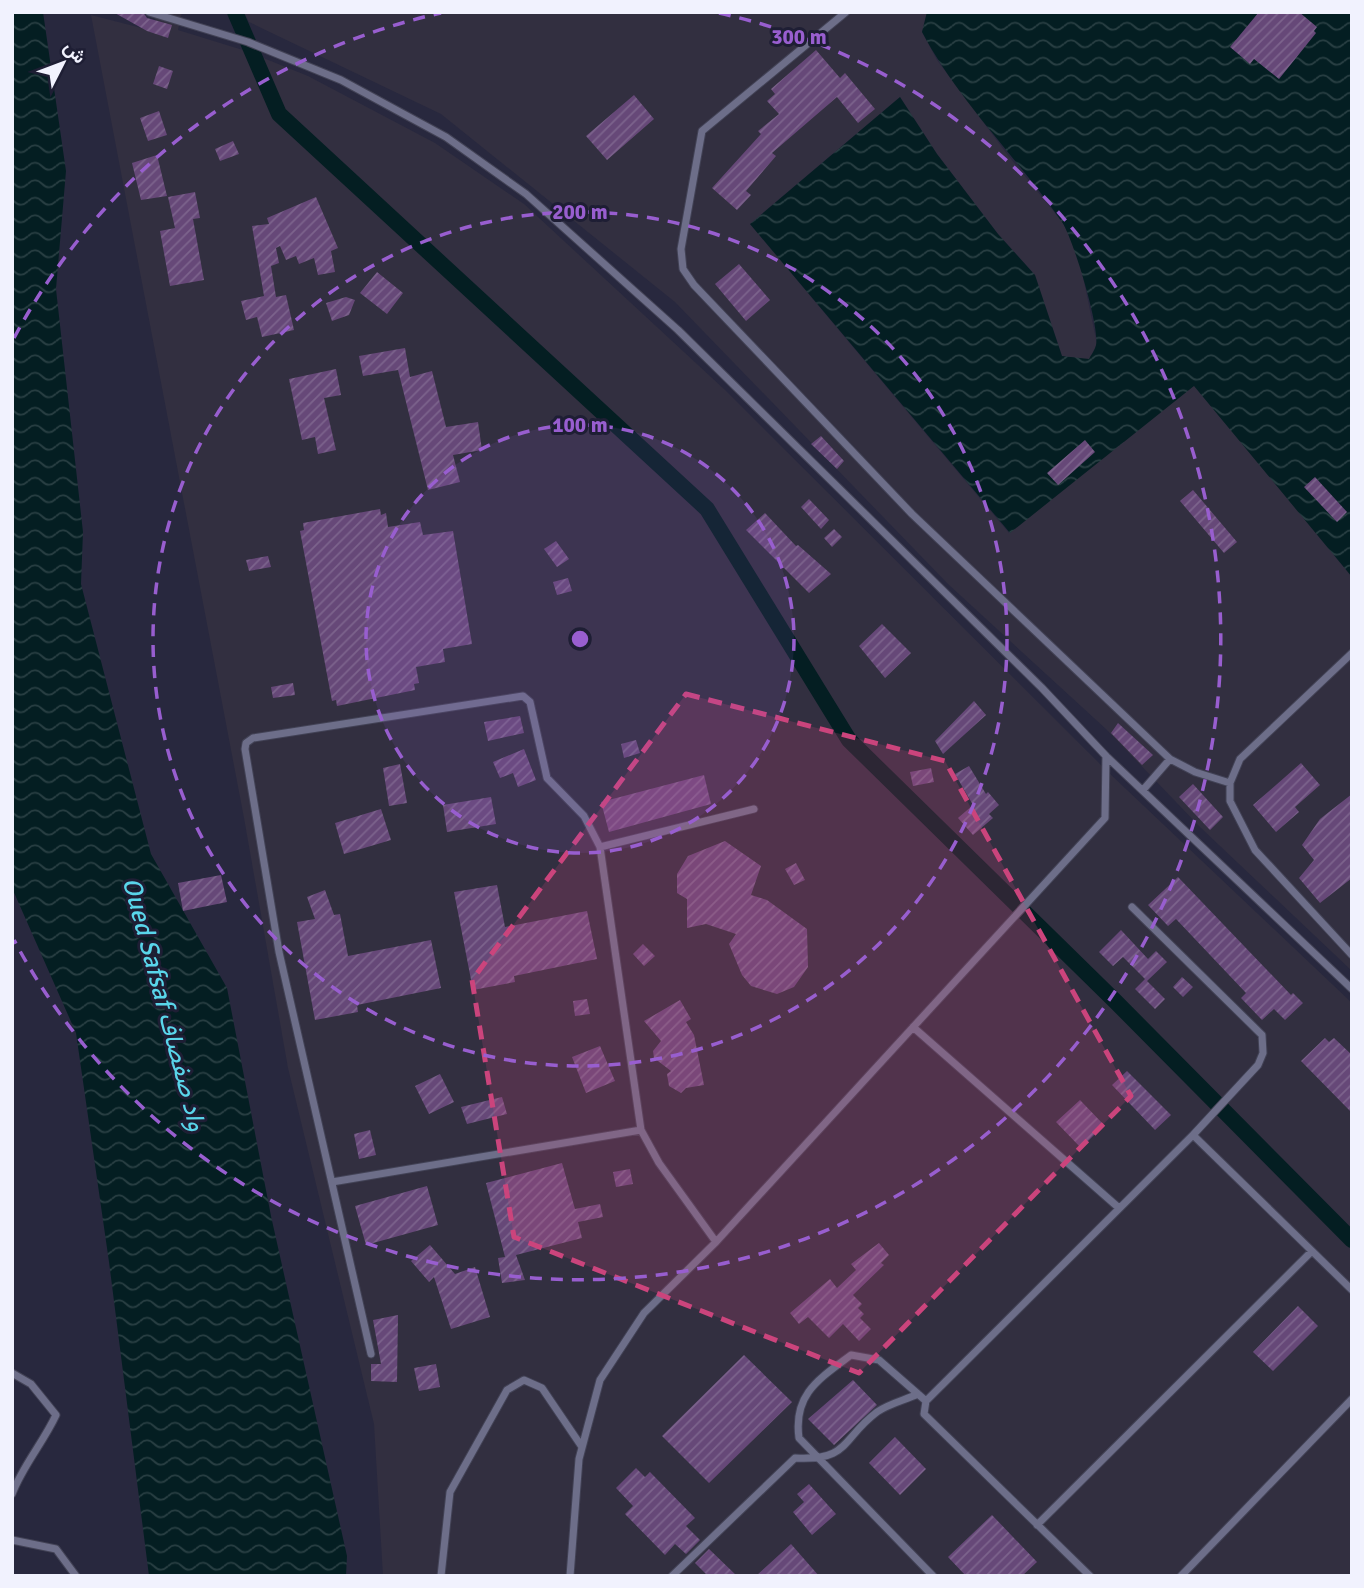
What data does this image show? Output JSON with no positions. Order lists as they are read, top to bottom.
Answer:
{
  "water": ["Oued Safsaf واد صفصاف"],
  "north": "top right",
  "rings": ["300 m", "200 m", "100 m"]
}
